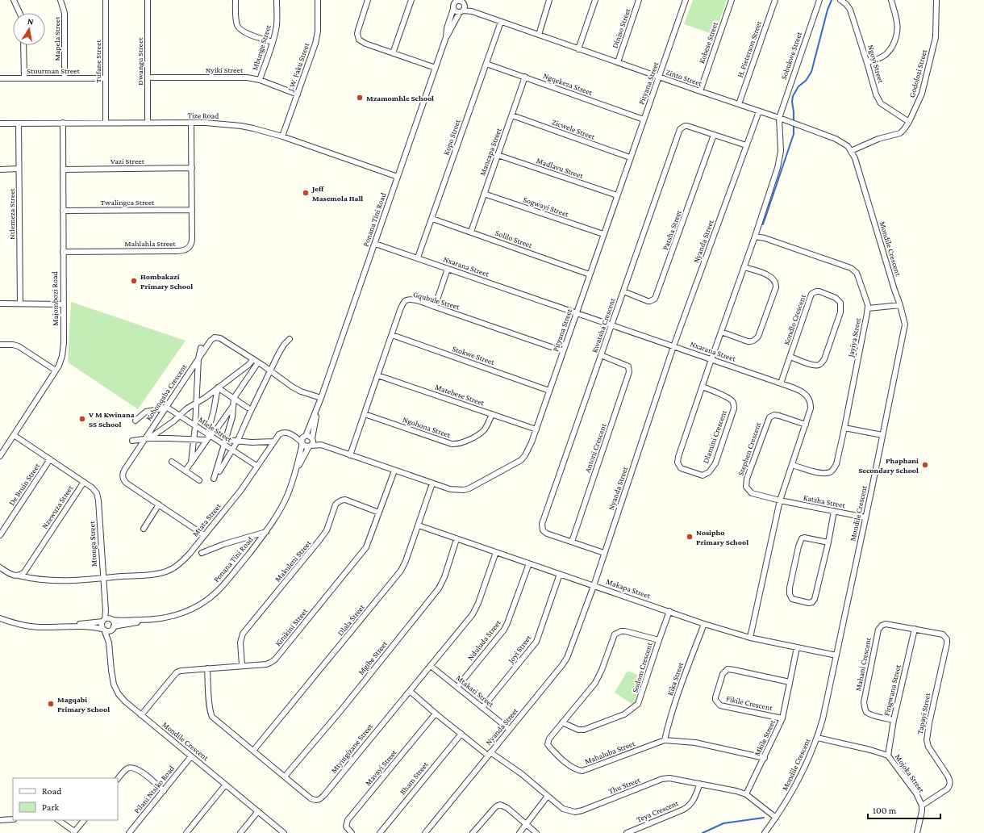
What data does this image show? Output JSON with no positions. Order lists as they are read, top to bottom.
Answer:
{
  "streets": {
    "street": [
      "Diniso Street",
      "Mapela Street",
      "Kobese Street",
      "Mbunge Street",
      "H. Pieterson Street",
      "Sobukwe Street",
      "Tufane Street",
      "Dwangu Street",
      "Ngoyi Street",
      "J.W. Faku Street",
      "Nyiki Street",
      "Stuurman Street",
      "Godolozi Street",
      "Zinto Street",
      "Pityana Street",
      "Ngqekeza Street",
      "Tize Road",
      "Zicwele Street",
      "Kopo Street",
      "Mancapa Street",
      "Vazi Street",
      "Madlavu Street",
      "Twalingca Street",
      "Sogwayi Street",
      "Ntlemeza Street",
      "Ponana Tini Road",
      "Patsha Street",
      "Solilo Street",
      "Nyanda Street",
      "Mahlahla Street",
      "Mondile Crescent",
      "Nxarana Street",
      "Majombozi Road",
      "Gqubule Street",
      "Kondlo Crescent",
      "Kwatsha Crescent",
      "Jayiya Street",
      "Stokwe Street",
      "Kobonqaba Crescent",
      "Matebese Street",
      "Ngohona Street",
      "Mlele Street",
      "Dlamini Crescent",
      "Antoni Crescent",
      "Stephen Crescent",
      "De Bruin Street",
      "Katsha Street",
      "Nzewuza Street",
      "Mtata Street",
      "Mtonga Street",
      "Makuleni Street",
      "Makapa Street",
      "Dlala Street",
      "Kinikini Street",
      "Nduluda Street",
      "Joyi Street",
      "Mgibe Street",
      "Mahani Crescent",
      "Sodom Crescent",
      "Kika Street",
      "Fingwana Street",
      "Mtakati Street",
      "Fikile Crescent",
      "Tapayi Street",
      "Mkile Street",
      "Mtyingizane Street",
      "Mahaluba Street",
      "Mavayi Street",
      "Mojoka Street",
      "Bham Street",
      "Thu Street",
      "Pilani Ntsiko Road",
      "Teya Crescent"
    ]
  },
  "crossings": [
    ["Diniso Street", "Zinto Street"],
    ["Mapela Street", "Stuurman Street"],
    ["Kobese Street", "Zinto Street"],
    ["Mbunge Street", "Nyiki Street"],
    ["H. Pieterson Street", "Zinto Street"],
    ["Sobukwe Street", "Zinto Street"],
    ["Tufane Street", "Stuurman Street"],
    ["Tufane Street", "Tize Road"],
    ["Dwangu Street", "Nyiki Street"],
    ["Dwangu Street", "Tize Road"],
    ["Ngoyi Street", "Godolozi Street"],
    ["J.W. Faku Street", "Nyiki Street"],
    ["J.W. Faku Street", "Tize Road"],
    ["Godolozi Street", "Zinto Street"],
    ["Godolozi Street", "Mondile Crescent"],
    ["Zinto Street", "Pityana Street"],
    ["Zinto Street", "Kopo Street"],
    ["Zinto Street", "Ponana Tini Road"],
    ["Zinto Street", "Nyanda Street"],
    ["Zinto Street", "Mondile Crescent"],
    ["Pityana Street", "Ngqekeza Street"],
    ["Pityana Street", "Zicwele Street"],
    ["Pityana Street", "Madlavu Street"],
    ["Pityana Street", "Sogwayi Street"],
    ["Pityana Street", "Ponana Tini Road"],
    ["Pityana Street", "Solilo Street"],
    ["Pityana Street", "Nxarana Street"],
    ["Pityana Street", "Gqubule Street"],
    ["Pityana Street", "Stokwe Street"],
    ["Pityana Street", "Matebese Street"],
    ["Pityana Street", "Mtata Street"],
    ["Pityana Street", "Dlala Street"],
    ["Pityana Street", "Kinikini Street"],
    ["Ngqekeza Street", "Kopo Street"],
    ["Ngqekeza Street", "Mancapa Street"],
    ["Tize Road", "Ntlemeza Street"],
    ["Tize Road", "Ponana Tini Road"],
    ["Tize Road", "Mahlahla Street"],
    ["Tize Road", "Majombozi Road"],
    ["Zicwele Street", "Mancapa Street"],
    ["Kopo Street", "Solilo Street"],
    ["Kopo Street", "Nxarana Street"],
    ["Mancapa Street", "Madlavu Street"],
    ["Mancapa Street", "Sogwayi Street"],
    ["Mancapa Street", "Solilo Street"],
    ["Vazi Street", "Mahlahla Street"],
    ["Vazi Street", "Majombozi Road"],
    ["Twalingca Street", "Mahlahla Street"],
    ["Twalingca Street", "Majombozi Road"],
    ["Ponana Tini Road", "Mondile Crescent"],
    ["Ponana Tini Road", "Nxarana Street"],
    ["Ponana Tini Road", "Kobonqaba Crescent"],
    ["Ponana Tini Road", "Mtata Street"],
    ["Ponana Tini Road", "Mtonga Street"],
    ["Patsha Street", "Kwatsha Crescent"],
    ["Nyanda Street", "Nxarana Street"],
    ["Nyanda Street", "Kwatsha Crescent"],
    ["Nyanda Street", "Makapa Street"],
    ["Nyanda Street", "Mtakati Street"],
    ["Nyanda Street", "Thu Street"],
    ["Mahlahla Street", "Majombozi Road"],
    ["Mondile Crescent", "Katsha Street"],
    ["Mondile Crescent", "Mtonga Street"],
    ["Mondile Crescent", "Makapa Street"],
    ["Mondile Crescent", "Kinikini Street"],
    ["Mondile Crescent", "Mojoka Street"],
    ["Mondile Crescent", "Thu Street"],
    ["Mondile Crescent", "Pilani Ntsiko Road"],
    ["Nxarana Street", "Kondlo Crescent"],
    ["Nxarana Street", "Kwatsha Crescent"],
    ["Nxarana Street", "Jayiya Street"],
    ["Nxarana Street", "Dlamini Crescent"],
    ["Nxarana Street", "Stephen Crescent"],
    ["Nxarana Street", "Katsha Street"],
    ["Nxarana Street", "Makapa Street"],
    ["Majombozi Road", "Nzewuza Street"],
    ["Gqubule Street", "Stokwe Street"],
    ["Gqubule Street", "Matebese Street"],
    ["Gqubule Street", "Ngohona Street"],
    ["Kwatsha Crescent", "Antoni Crescent"],
    ["Kobonqaba Crescent", "Mlele Street"],
    ["Kobonqaba Crescent", "Mtata Street"],
    ["Matebese Street", "Ngohona Street"],
    ["Mlele Street", "Mtata Street"],
    ["Stephen Crescent", "Katsha Street"],
    ["De Bruin Street", "Nzewuza Street"],
    ["Nzewuza Street", "Mtata Street"],
    ["Nzewuza Street", "Mtonga Street"],
    ["Mtata Street", "Mtonga Street"],
    ["Makuleni Street", "Kinikini Street"],
    ["Makapa Street", "Dlala Street"],
    ["Makapa Street", "Nduluda Street"],
    ["Makapa Street", "Joyi Street"],
    ["Makapa Street", "Mgibe Street"],
    ["Makapa Street", "Sodom Crescent"],
    ["Makapa Street", "Kika Street"],
    ["Makapa Street", "Mkile Street"],
    ["Makapa Street", "Mtyingizane Street"],
    ["Dlala Street", "Mtyingizane Street"],
    ["Kinikini Street", "Mtyingizane Street"],
    ["Nduluda Street", "Mtakati Street"],
    ["Joyi Street", "Mtakati Street"],
    ["Mgibe Street", "Mtyingizane Street"],
    ["Mahani Crescent", "Fingwana Street"],
    ["Mahani Crescent", "Tapayi Street"],
    ["Sodom Crescent", "Mahaluba Street"],
    ["Kika Street", "Mahaluba Street"],
    ["Fingwana Street", "Tapayi Street"],
    ["Fingwana Street", "Mojoka Street"],
    ["Mtakati Street", "Mtyingizane Street"],
    ["Fikile Crescent", "Mkile Street"],
    ["Tapayi Street", "Mojoka Street"],
    ["Mkile Street", "Mahaluba Street"],
    ["Mkile Street", "Thu Street"],
    ["Mtyingizane Street", "Thu Street"],
    ["Mavayi Street", "Thu Street"],
    ["Bham Street", "Thu Street"],
    ["Thu Street", "Teya Crescent"]
  ],
  "places": [
    "Mzamomhle School",
    "Jeff Masemola Hall",
    "Hombakazi Primary School",
    "V M Kwinana SS School",
    "Phaphani Secondary School",
    "Nosipho Primary School",
    "Magqabi Primary School"
  ],
  "legend": ["Road", "Park"],
  "scale_bar": "100 m",
  "north": "top"
}
